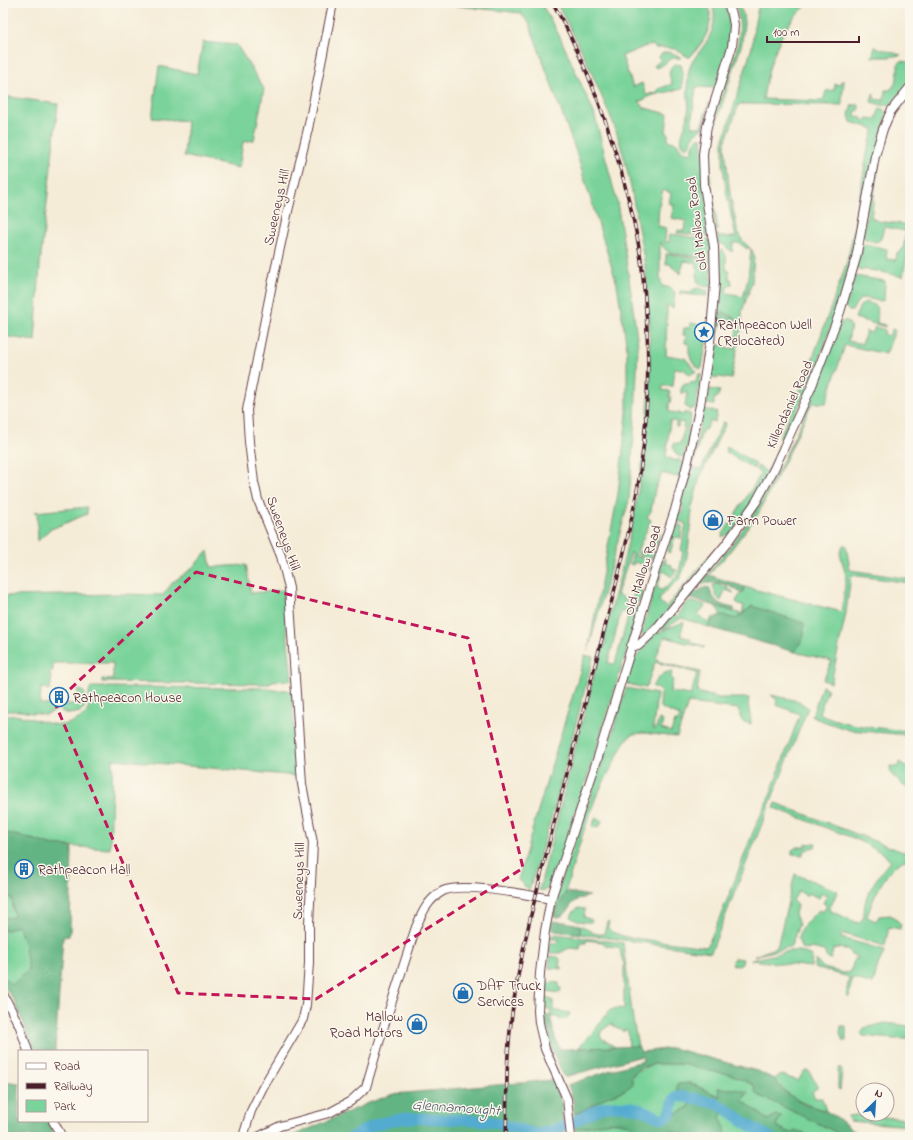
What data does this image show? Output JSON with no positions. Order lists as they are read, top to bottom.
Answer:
{
  "streets": {
    "street": ["Sweeneys Hill", "Old Mallow Road", "Killendaniel Road"]
  },
  "crossings": [
    ["Old Mallow Road", "Killendaniel Road"]
  ],
  "water": ["Glennamought"],
  "places": {
    "place": ["Rathpeacon Well (Relocated)"],
    "shop": ["Farm Power", "DAF Truck Services", "Mallow Road Motors"],
    "building": ["Rathpeacon House", "Rathpeacon Hall"]
  },
  "legend": ["Road", "Railway", "Park"],
  "scale_bar": "100 m",
  "north": "top right"
}
